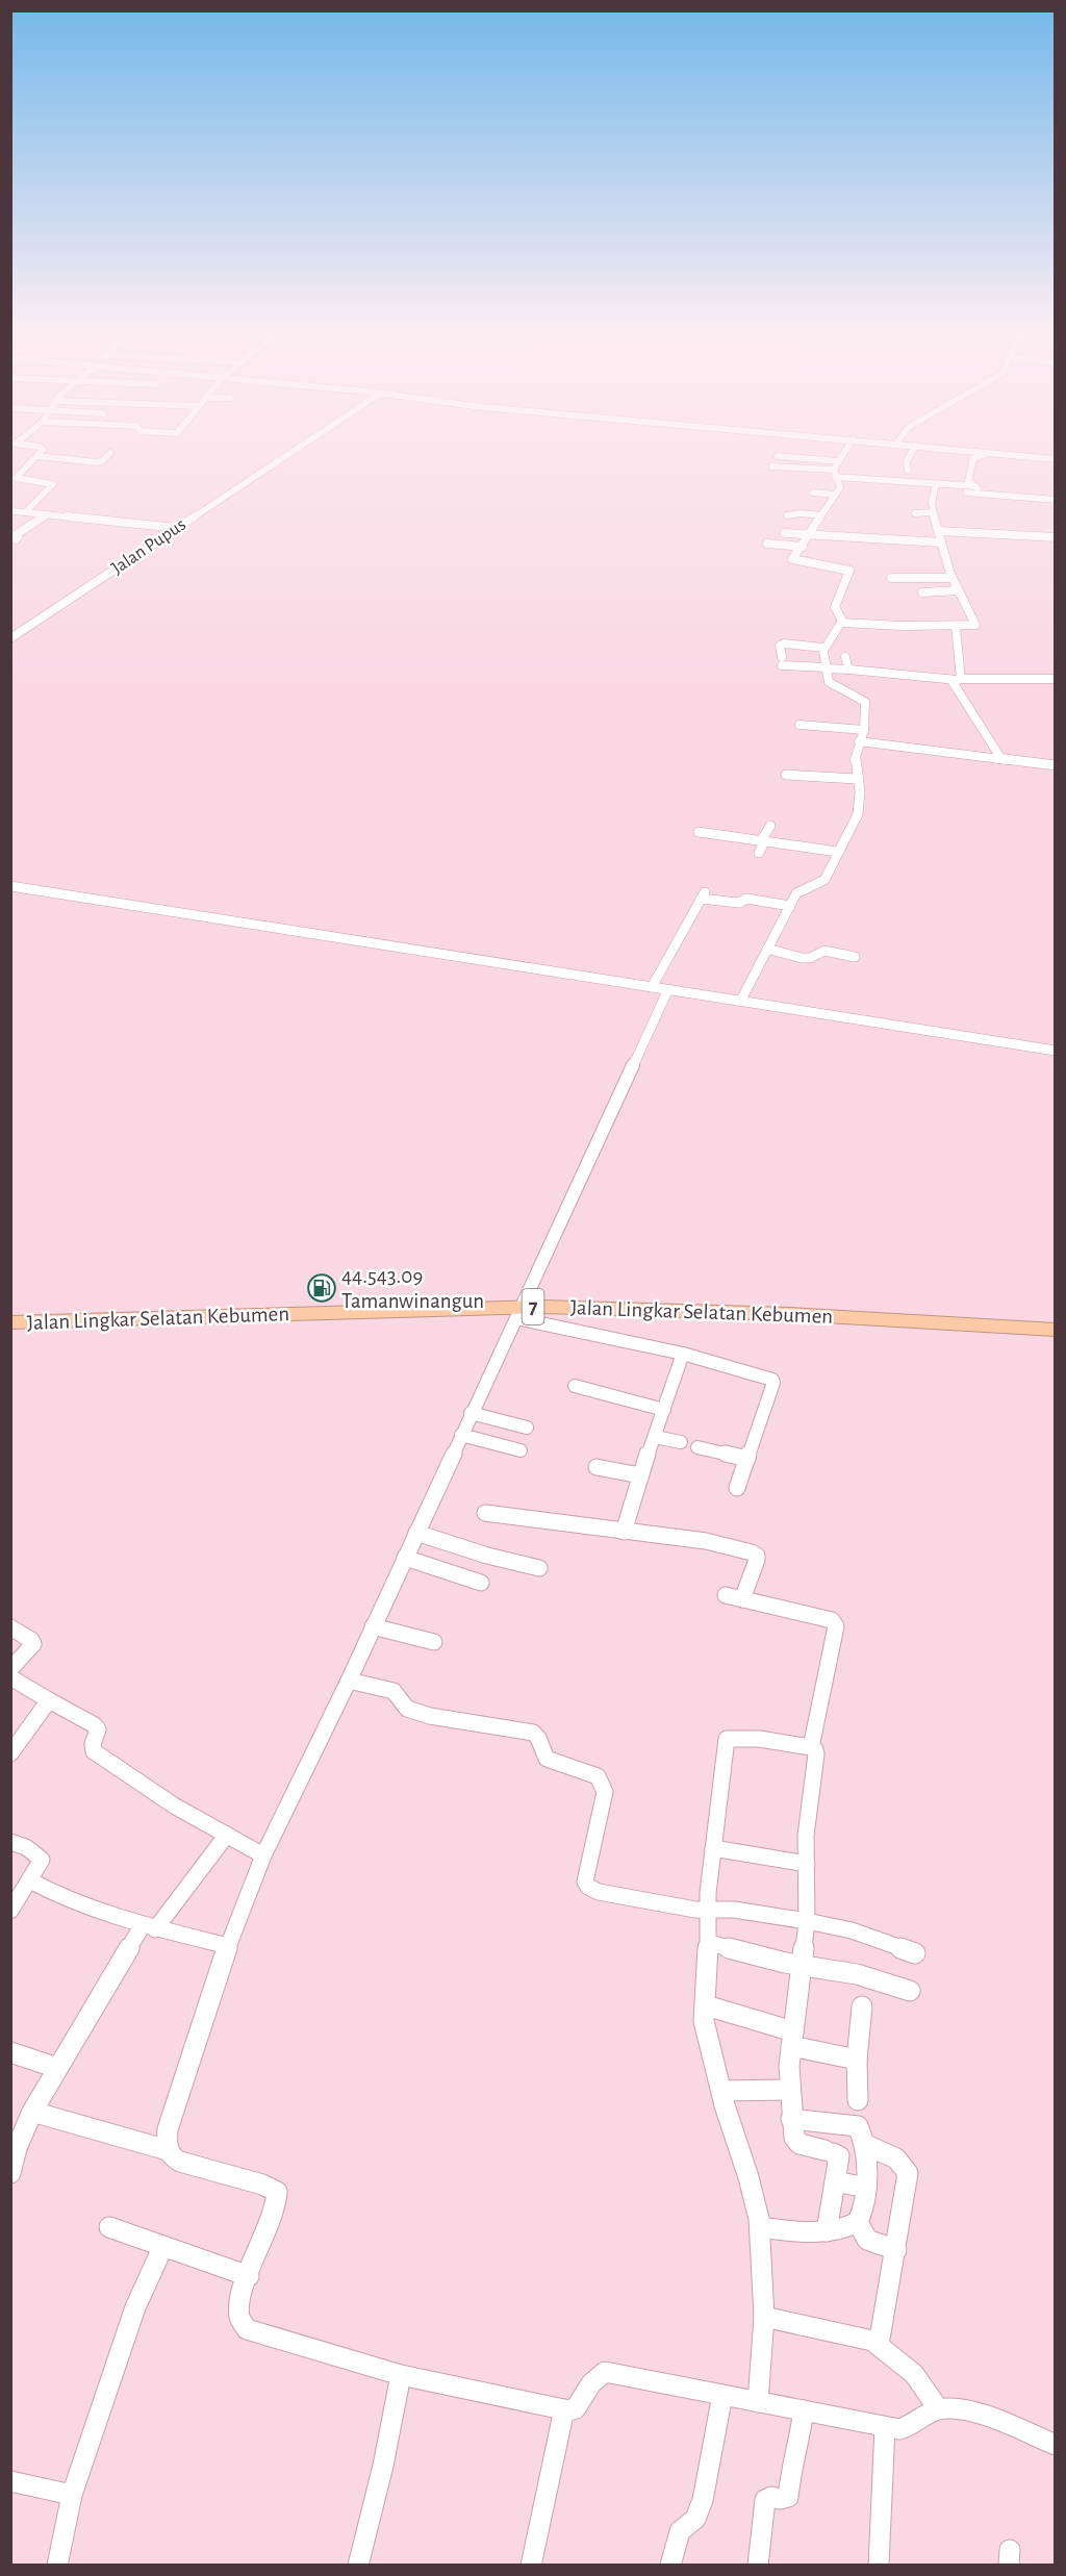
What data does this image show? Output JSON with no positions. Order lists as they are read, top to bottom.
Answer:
{
  "streets": {
    "highway": ["7", "Jalan Lingkar Selatan Kebumen"],
    "street": ["Jalan Pupus"]
  },
  "places": {
    "fuel station": ["44.543.09 Tamanwinangun"]
  }
}
